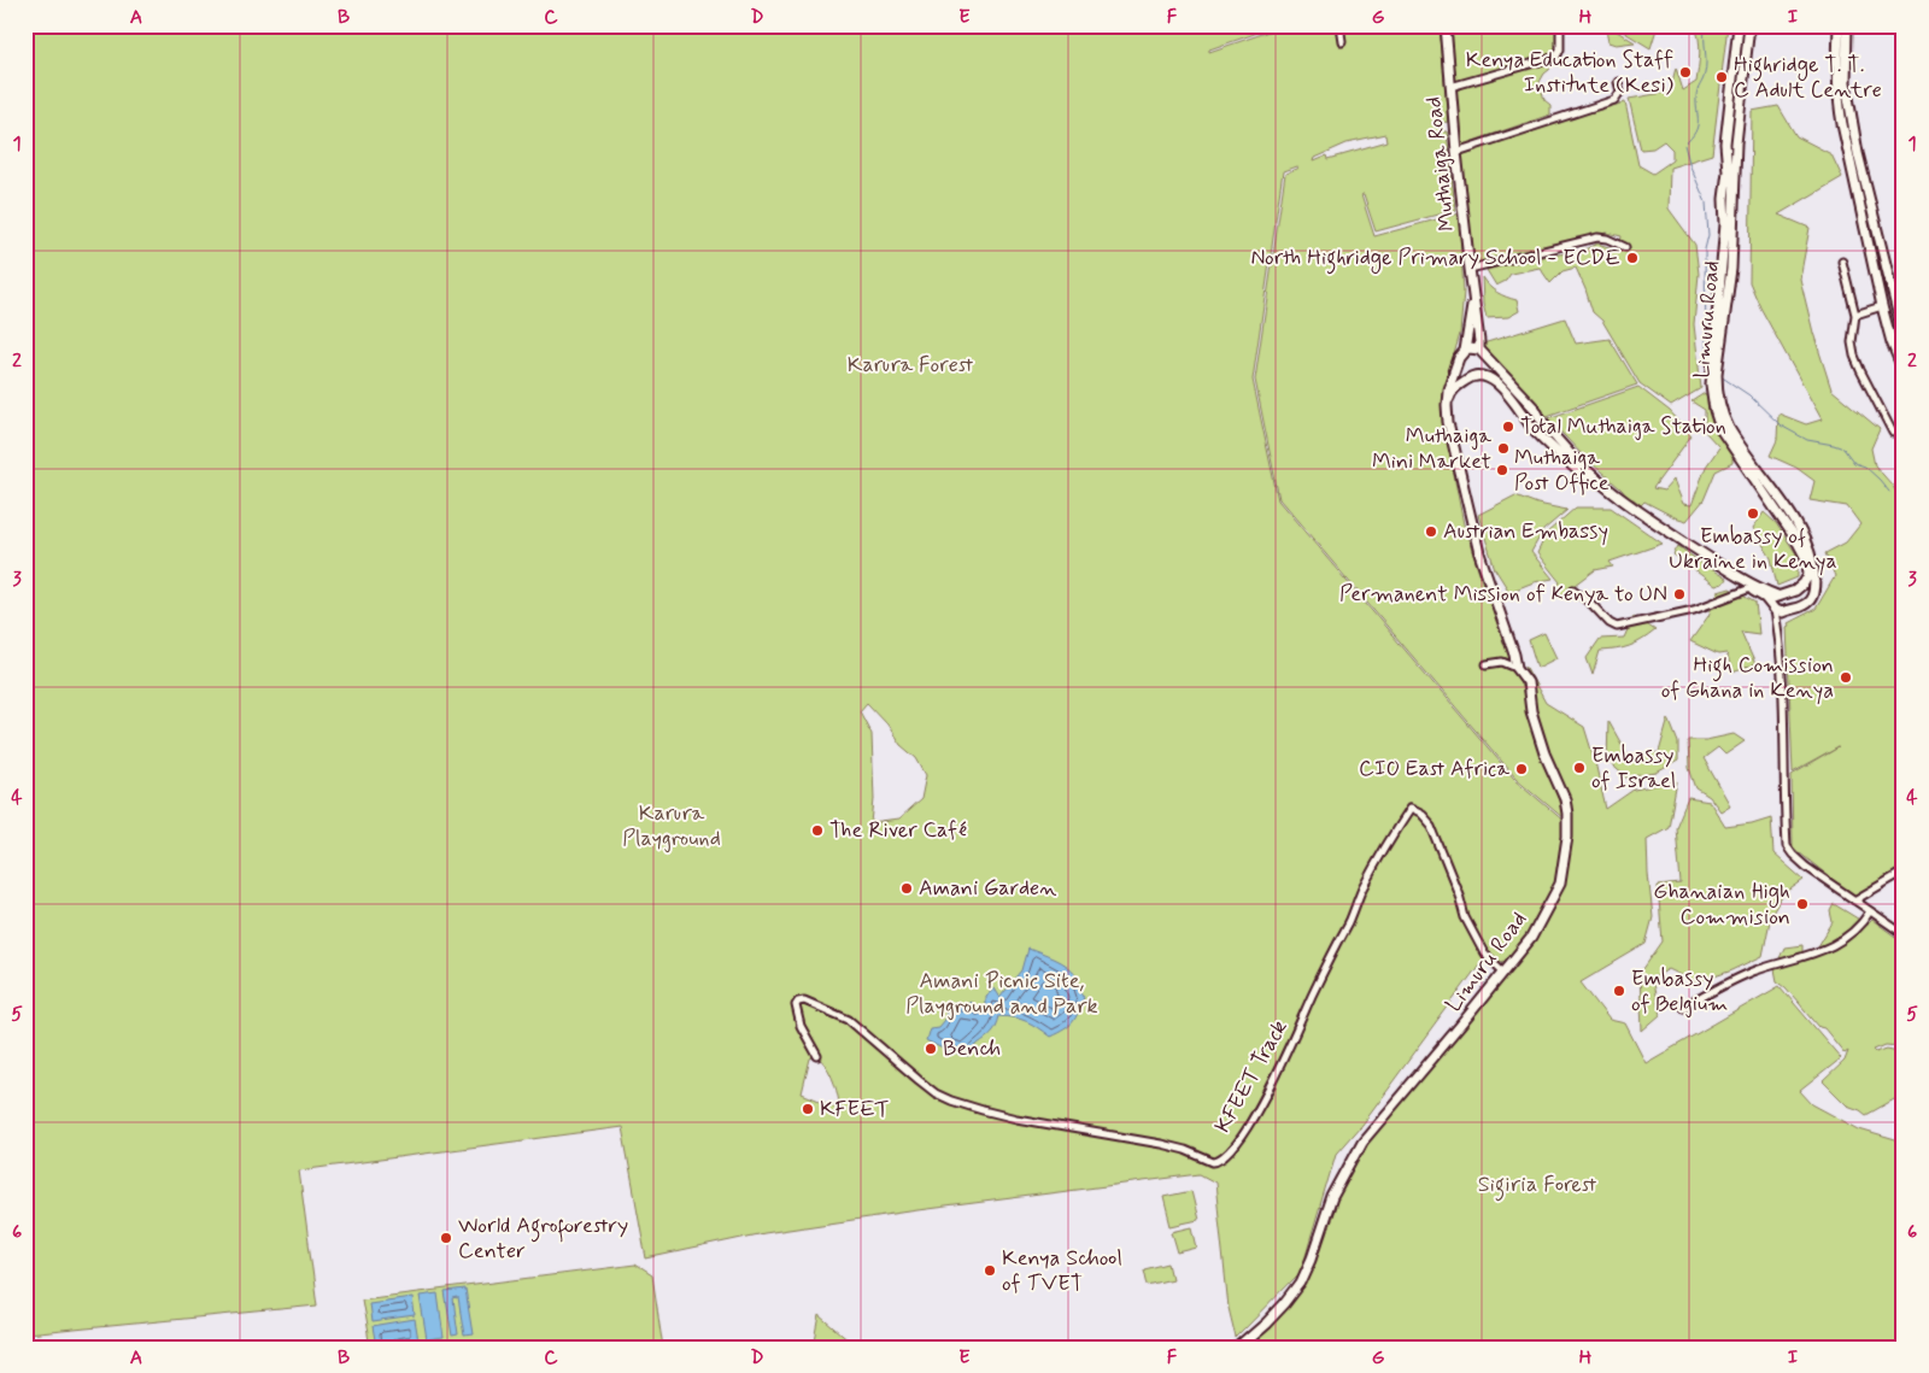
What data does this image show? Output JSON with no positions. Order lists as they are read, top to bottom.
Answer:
{
  "streets": {
    "main road": ["Muthaiga Road", "Limuru Road"],
    "street": ["KFEET Track"]
  },
  "crossings": [
    ["Muthaiga Road", "Limuru Road"],
    ["Limuru Road", "KFEET Track"]
  ],
  "parks": [
    "Karura Forest",
    "Karura Playground",
    "Amani Picnic Site, Playground and Park",
    "Sigiria Forest"
  ],
  "places": [
    "Kenya Education Staff Institute (Kesi)",
    "Highridge T. T. C Adult Centre",
    "North Highridge Primary School - ECDE",
    "Total Muthaiga Station",
    "Muthaiga Mini Market",
    "Muthaiga Post Office",
    "Embassy of Ukraine in Kenya",
    "Austrian Embassy",
    "Permanent Mission of Kenya to UN",
    "High Comission of Ghana in Kenya",
    "Embassy of Israel",
    "CIO East Africa",
    "The River Café",
    "Amani Garden",
    "Ghanaian High Commision",
    "Embassy of Belgium",
    "Bench",
    "KFEET",
    "World Agroforestry Center",
    "Kenya School of TVET"
  ],
  "grid": {
    "columns": [
      "A",
      "B",
      "C",
      "D",
      "E",
      "F",
      "G",
      "H",
      "I"
    ],
    "rows": [
      "1",
      "2",
      "3",
      "4",
      "5",
      "6"
    ]
  }
}
